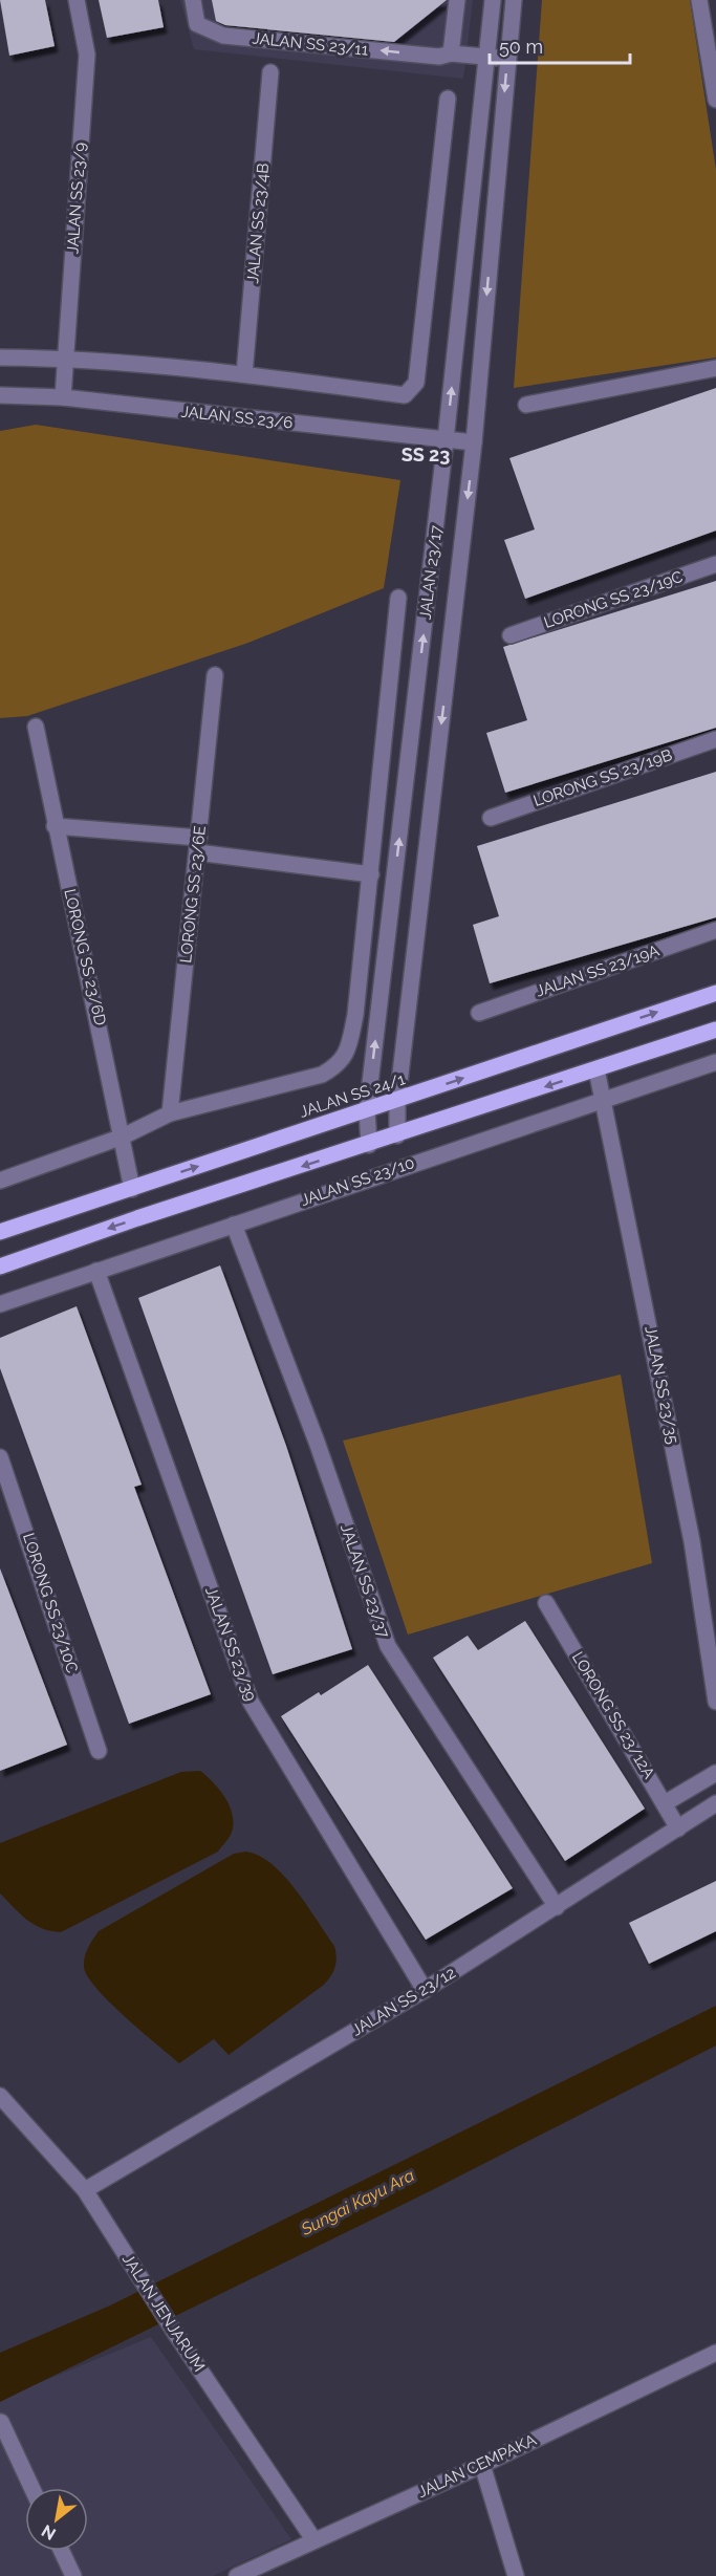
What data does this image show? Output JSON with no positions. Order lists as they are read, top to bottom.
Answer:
{
  "streets": {
    "main road": ["JALAN SS 24/1"],
    "street": [
      "JALAN SS 23/11",
      "JALAN SS 23/9",
      "JALAN SS 23/4B",
      "JALAN SS 23/6",
      "JALAN 23/17",
      "LORONG SS 23/19C",
      "LORONG SS 23/19B",
      "LORONG SS 23/6E",
      "LORONG SS 23/6D",
      "JALAN SS 23/19A",
      "JALAN SS 23/10",
      "JALAN SS 23/35",
      "JALAN SS 23/37",
      "LORONG SS 23/10C",
      "JALAN SS 23/39",
      "LORONG SS 23/12A",
      "JALAN SS 23/12",
      "JALAN JENJARUM",
      "JALAN CEMPAKA"
    ]
  },
  "crossings": [
    ["JALAN SS 23/11", "JALAN 23/17"],
    ["JALAN SS 23/9", "JALAN SS 23/6"],
    ["JALAN SS 23/6", "JALAN 23/17"],
    ["JALAN 23/17", "JALAN SS 24/1"],
    ["LORONG SS 23/6D", "JALAN SS 24/1"],
    ["JALAN SS 23/10", "JALAN SS 23/35"],
    ["JALAN SS 23/10", "JALAN SS 23/37"],
    ["JALAN SS 23/10", "JALAN SS 23/39"],
    ["JALAN SS 23/37", "JALAN SS 23/12"],
    ["JALAN SS 23/39", "JALAN SS 23/12"],
    ["LORONG SS 23/12A", "JALAN SS 23/12"],
    ["JALAN SS 23/12", "JALAN JENJARUM"],
    ["JALAN JENJARUM", "JALAN CEMPAKA"]
  ],
  "one_way": ["JALAN SS 23/11"],
  "districts": ["SS 23"],
  "water": ["Sungai Kayu Ara"],
  "scale_bar": "50 m",
  "north": "bottom left"
}
